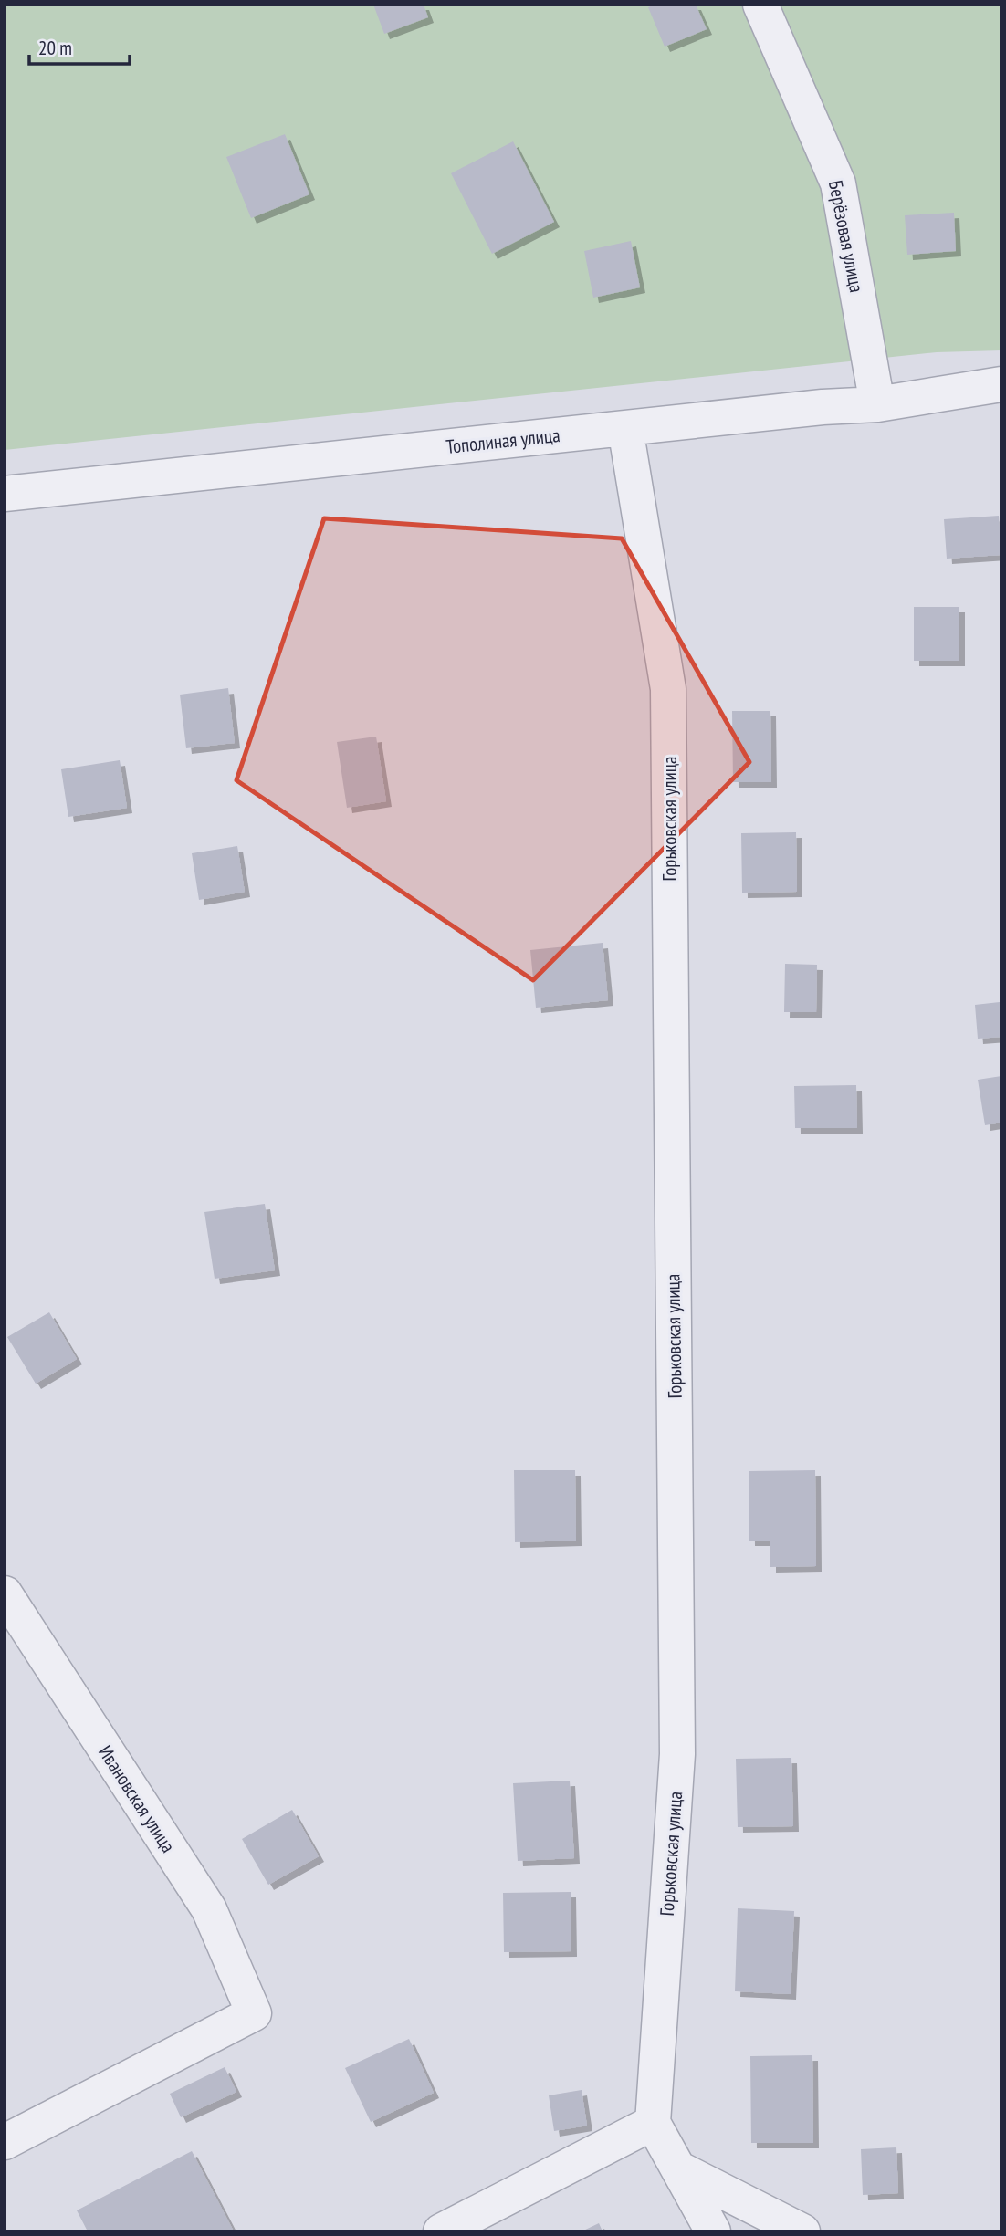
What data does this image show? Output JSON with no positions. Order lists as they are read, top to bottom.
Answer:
{
  "streets": {
    "street": [
      "Берёзовая улица",
      "Тополиная улица",
      "Горьковская улица",
      "Ивановская улица"
    ]
  },
  "crossings": [
    ["Берёзовая улица", "Тополиная улица"],
    ["Тополиная улица", "Горьковская улица"]
  ],
  "scale_bar": "20 m"
}
